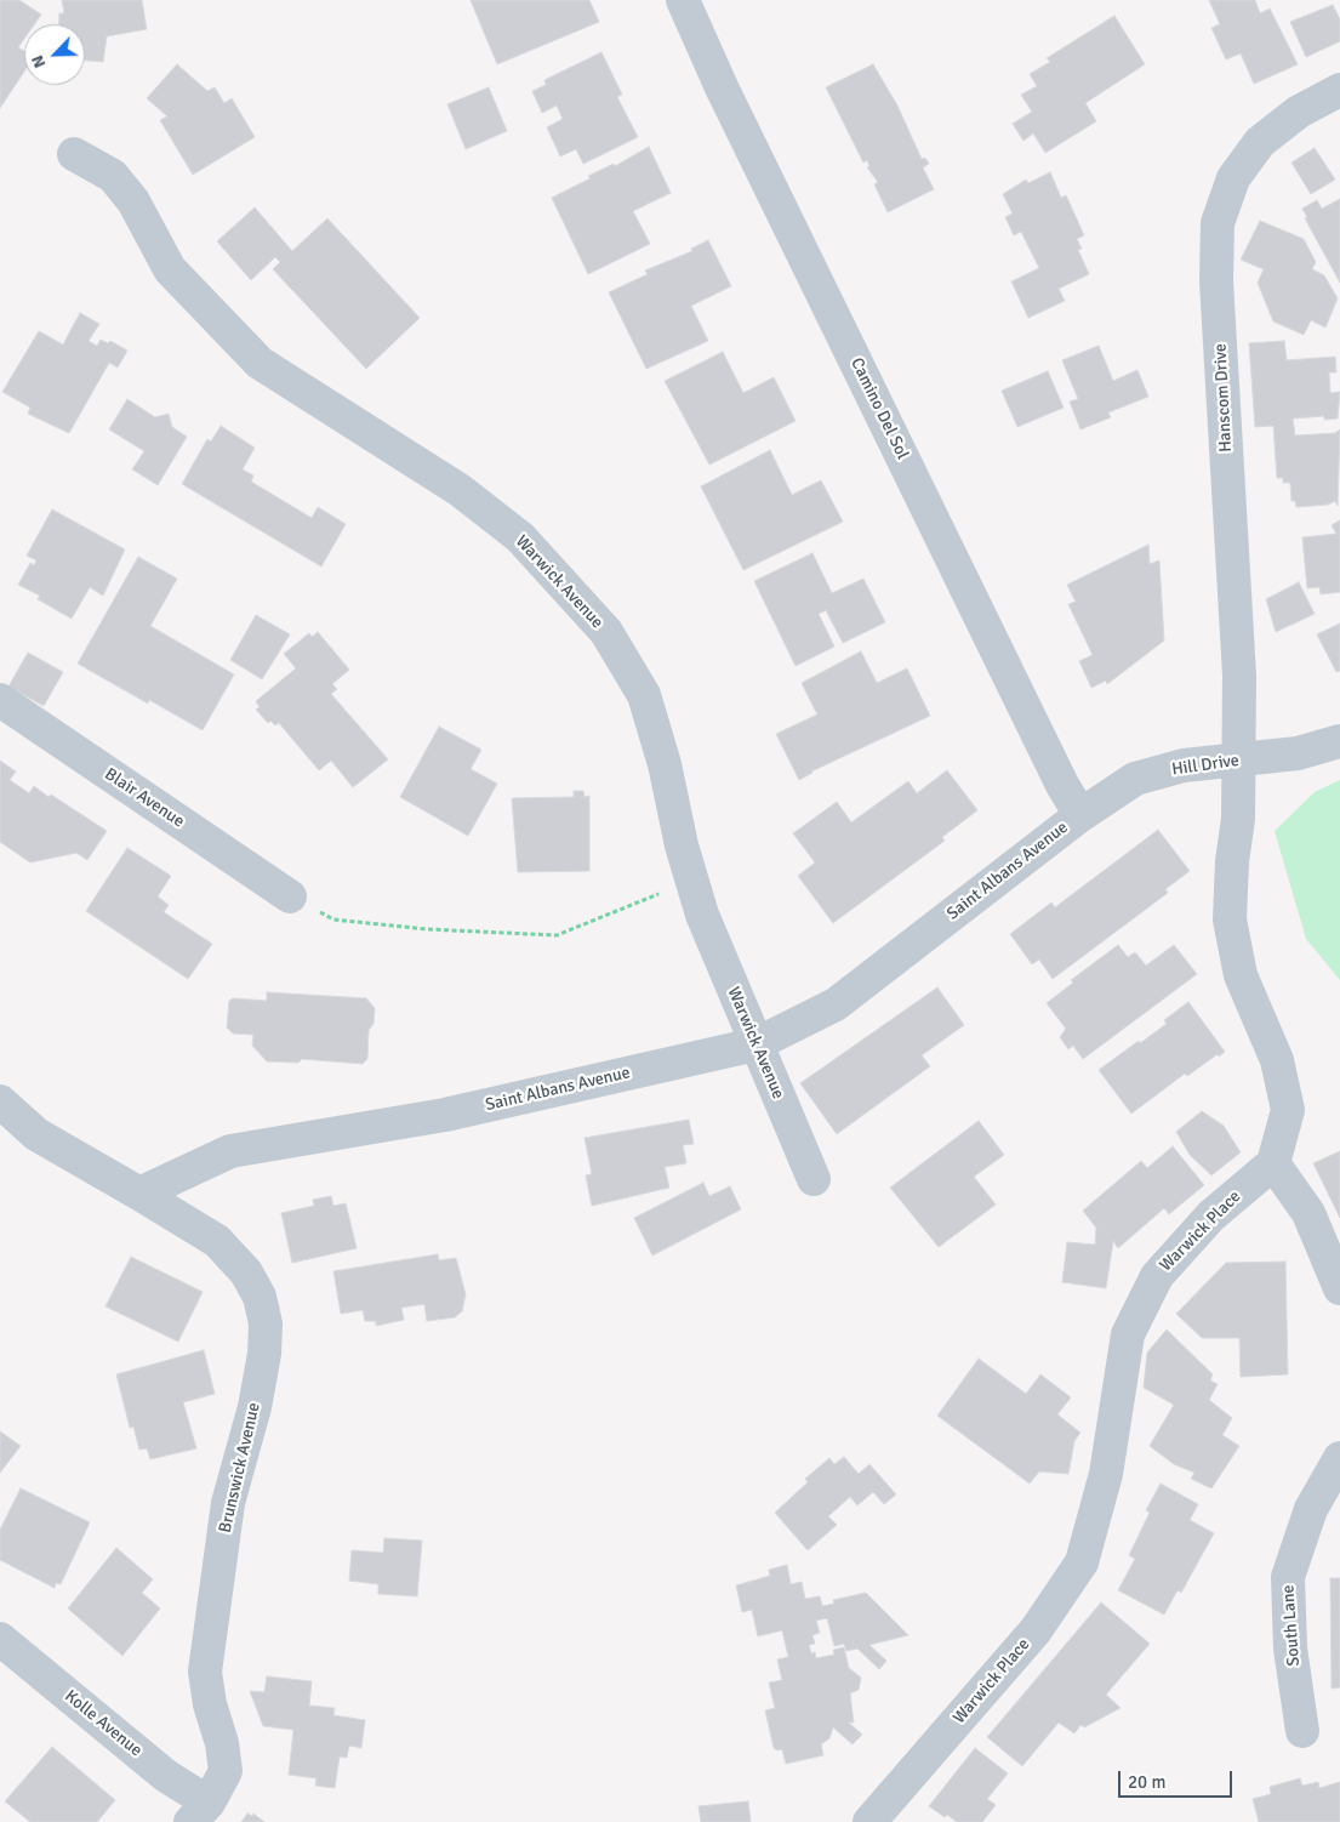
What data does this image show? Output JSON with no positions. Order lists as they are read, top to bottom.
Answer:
{
  "streets": {
    "street": [
      "Hanscom Drive",
      "Camino Del Sol",
      "Warwick Avenue",
      "Hill Drive",
      "Blair Avenue",
      "Saint Albans Avenue",
      "Warwick Place",
      "Brunswick Avenue",
      "South Lane",
      "Kolle Avenue"
    ]
  },
  "crossings": [
    ["Hanscom Drive", "Hill Drive"],
    ["Camino Del Sol", "Hill Drive"],
    ["Camino Del Sol", "Saint Albans Avenue"],
    ["Warwick Avenue", "Saint Albans Avenue"],
    ["Hill Drive", "Saint Albans Avenue"],
    ["Saint Albans Avenue", "Brunswick Avenue"],
    ["Brunswick Avenue", "Kolle Avenue"]
  ],
  "scale_bar": "20 m",
  "north": "bottom left"
}
